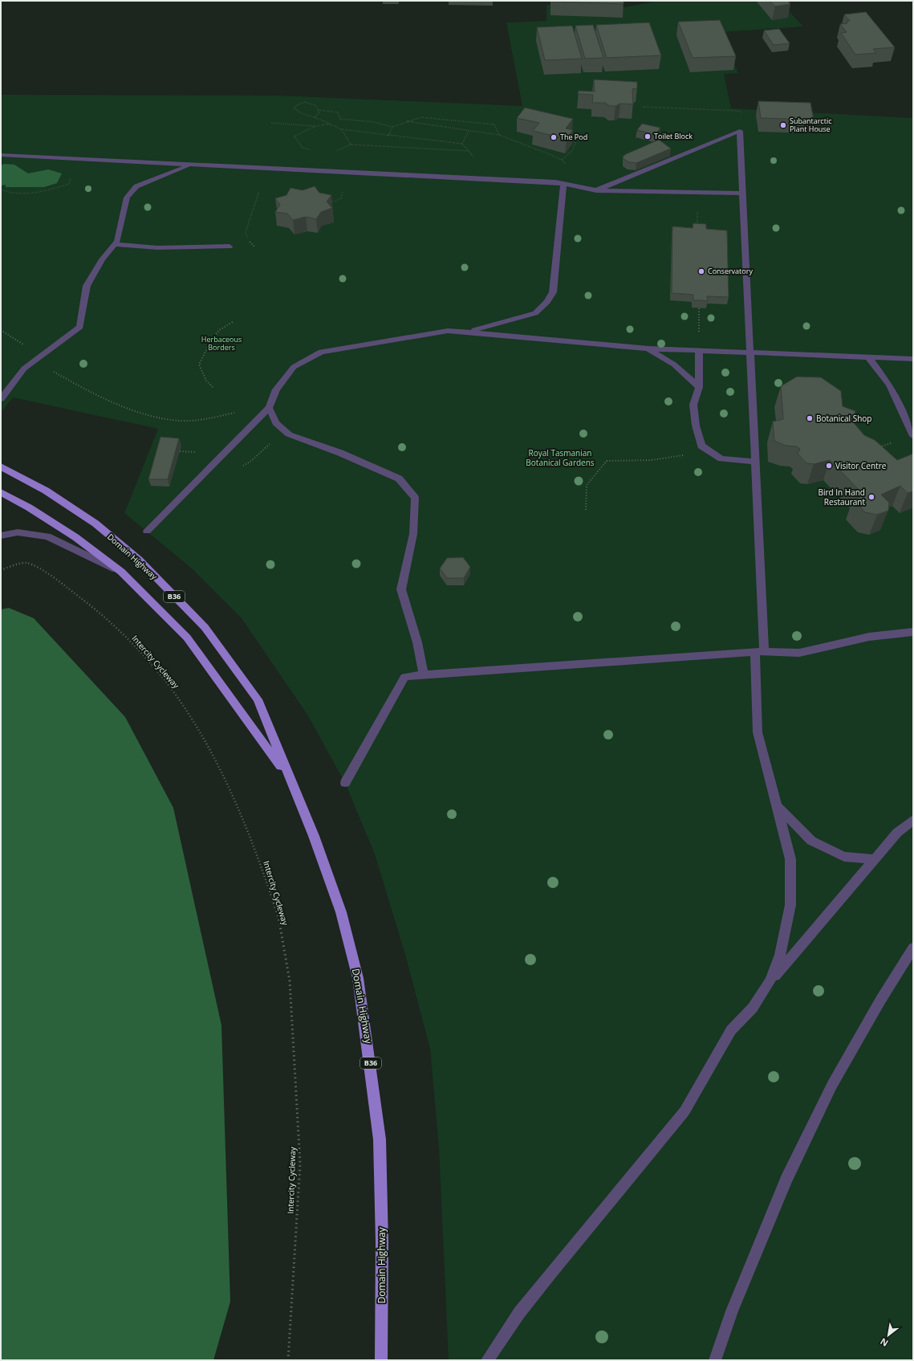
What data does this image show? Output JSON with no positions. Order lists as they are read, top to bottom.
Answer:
{
  "streets": {
    "main road": ["Domain Highway", "B36"],
    "path": ["Intercity Cycleway"]
  },
  "parks": ["Herbaceous Borders", "Royal Tasmanian Botanical Gardens"],
  "places": [
    "Subantarctic Plant House",
    "Toilet Block",
    "The Pod",
    "Conservatory",
    "Botanical Shop",
    "Visitor Centre",
    "Bird In Hand Restaurant"
  ],
  "north": "bottom left"
}
